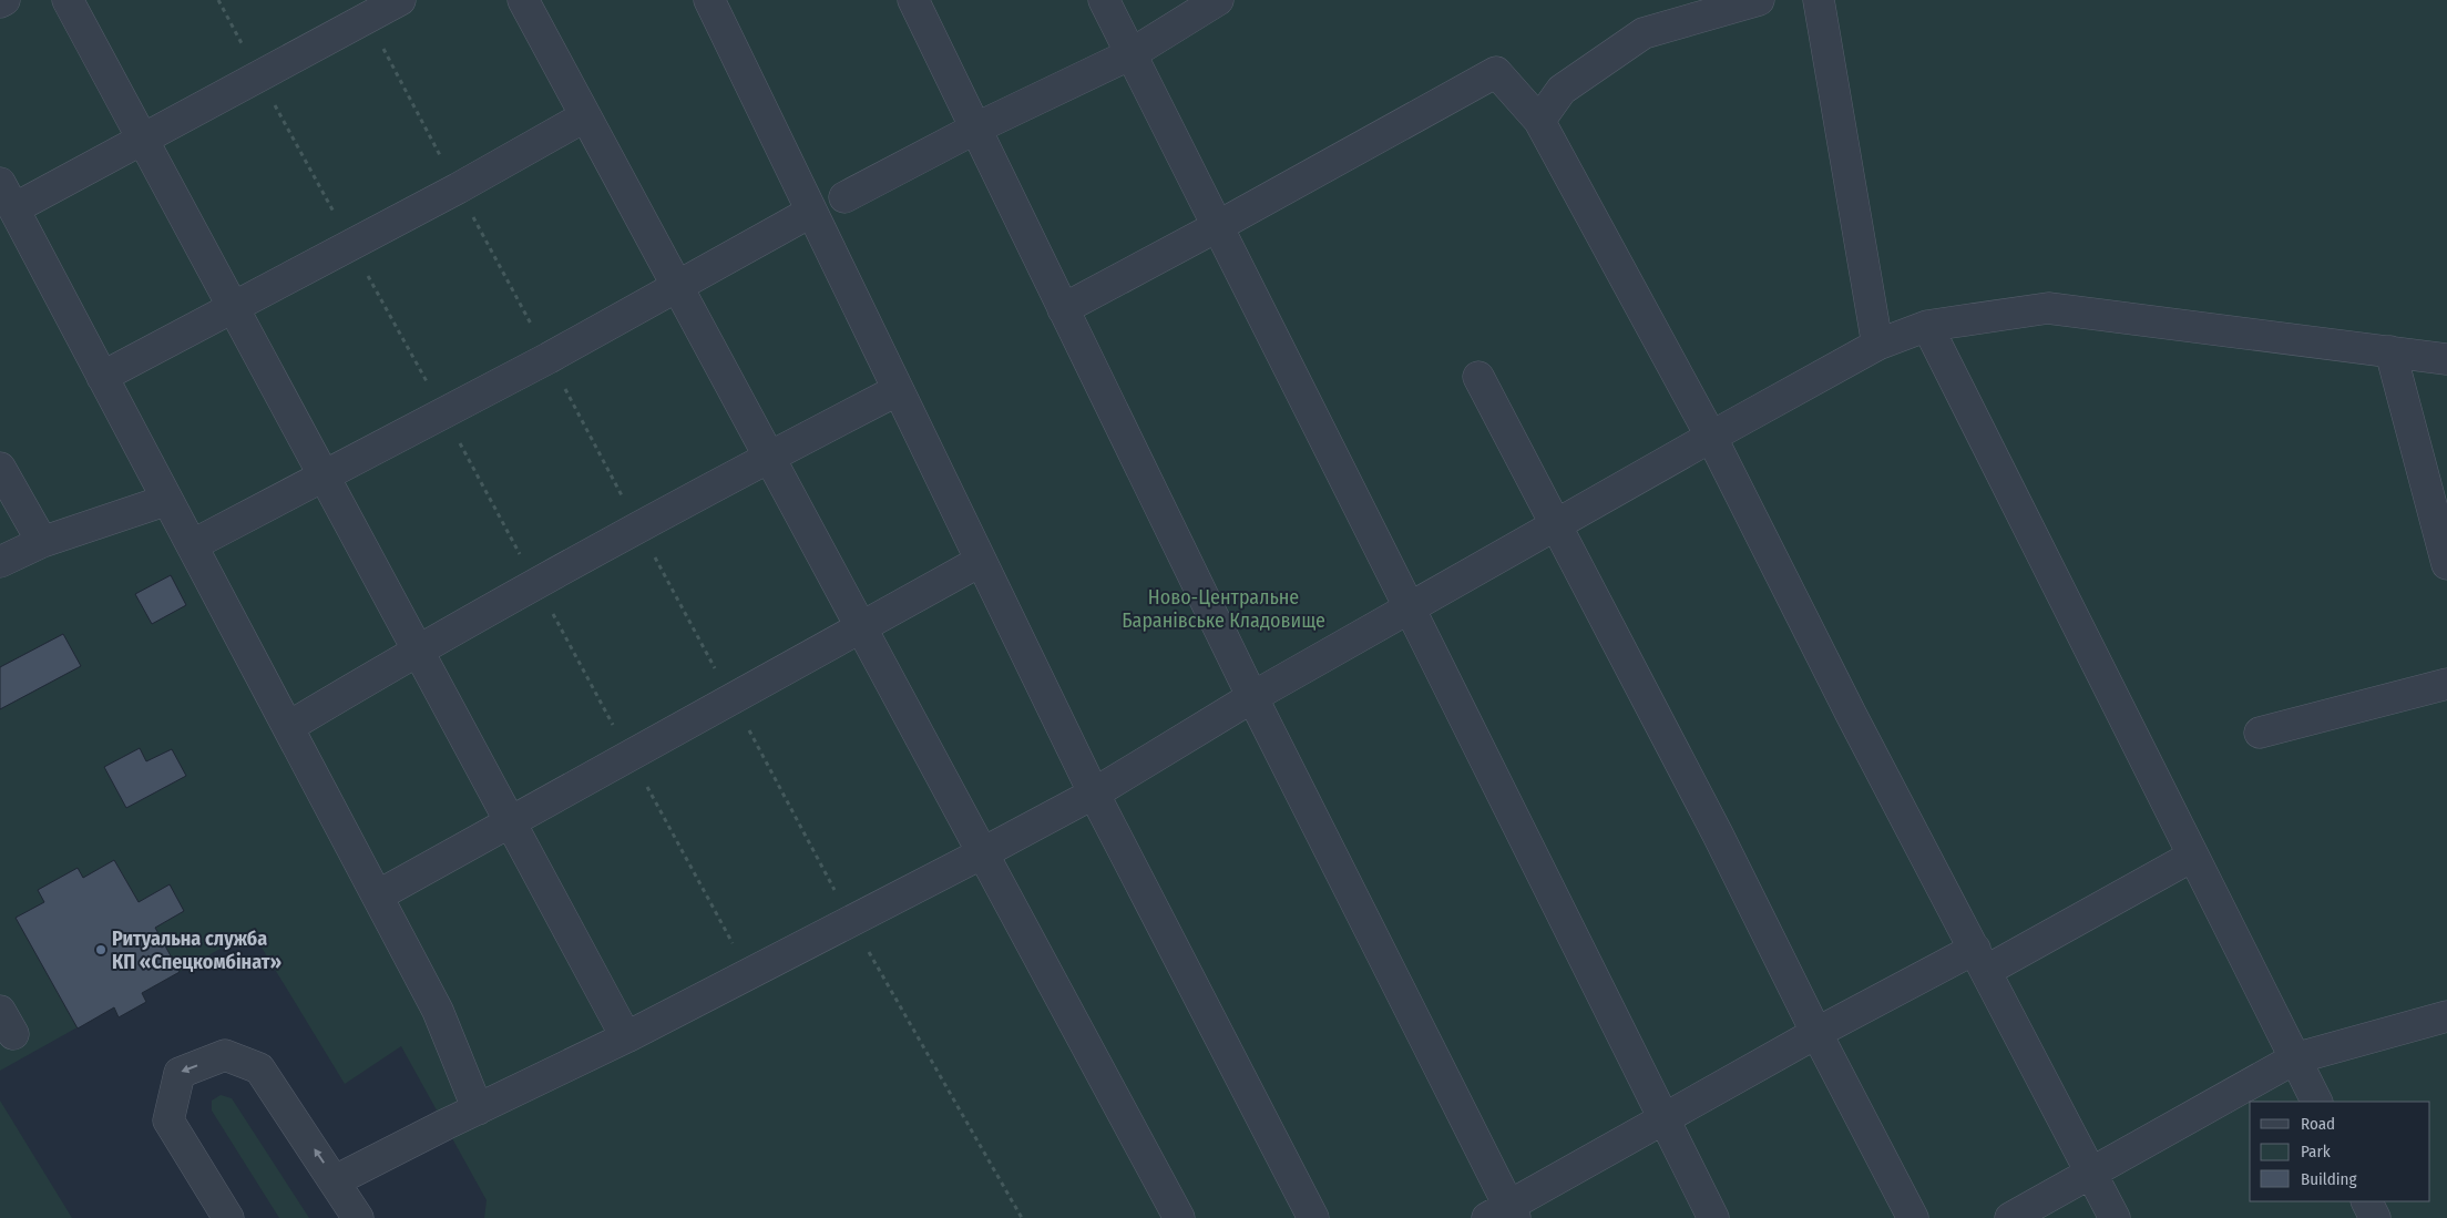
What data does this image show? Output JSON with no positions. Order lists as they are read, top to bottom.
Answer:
{
  "parks": ["Ново-Центральне Баранівське Кладовище"],
  "places": ["Ритуальна служба КП «Спецкомбінат»"],
  "legend": ["Road", "Park", "Building"]
}
